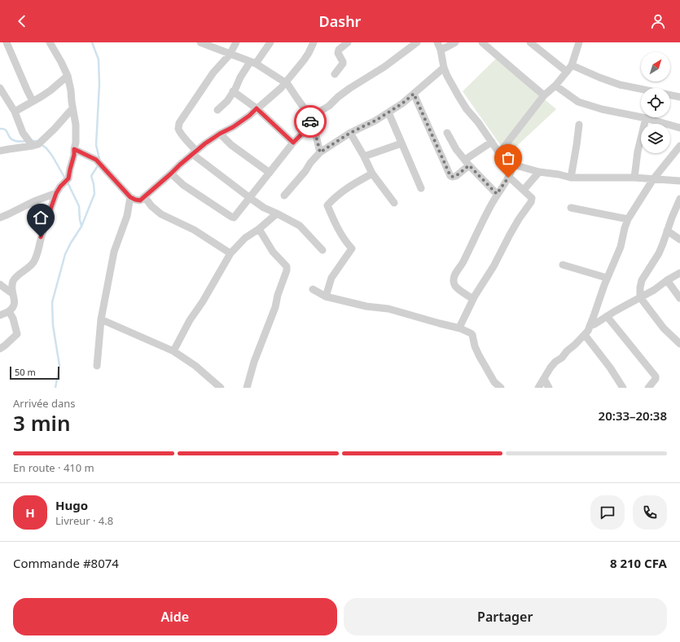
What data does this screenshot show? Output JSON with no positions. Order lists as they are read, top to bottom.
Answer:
{
  "scale_bar": "50 m",
  "north": "top right",
  "page": {
    "header": "Dashr",
    "scale": "50 m",
    "heading": ["3 min", "Arrivée dans", "20:33–20:38"],
    "panel": [
      "Hugo",
      "Livreur · 4.8",
      "Commande #8074",
      "8 210 CFA"
    ],
    "bar": "En route · 410 m",
    "round": "H",
    "buttons": ["Aide", "Partager"]
  }
}
